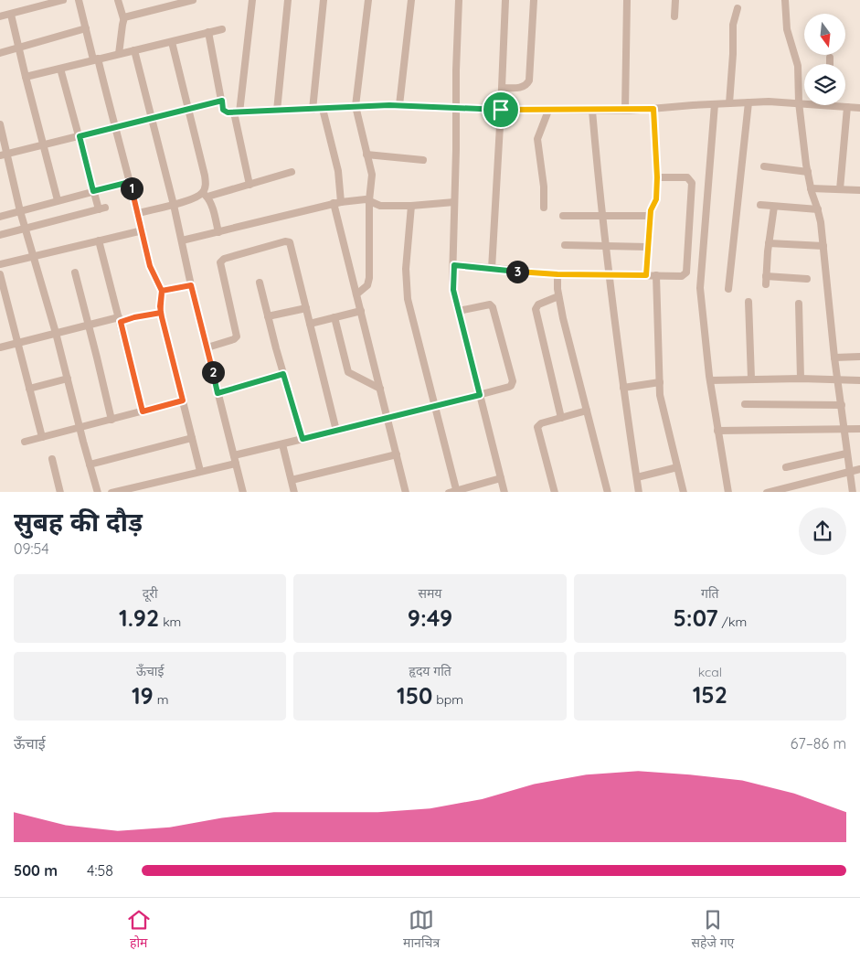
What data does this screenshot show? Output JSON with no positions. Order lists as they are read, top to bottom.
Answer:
{
  "north": "bottom",
  "page": {
    "pins": ["1", "3", "2"],
    "heading": ["सुबह की दौड़", "09:54"],
    "stats": [
      ["दूरी", "1.92 km"],
      ["समय", "9:49"],
      ["गति", "5:07 /km"],
      ["ऊँचाई", "19 m"],
      ["हृदय गति", "150 bpm"],
      ["kcal", "152"]
    ],
    "chart": ["ऊँचाई", "67–86 m"],
    "list": [
      {
        "name": "500 m",
        "note": "4:58"
      }
    ],
    "tabs": ["होम", "मानचित्र", "सहेजे गए"]
  }
}
